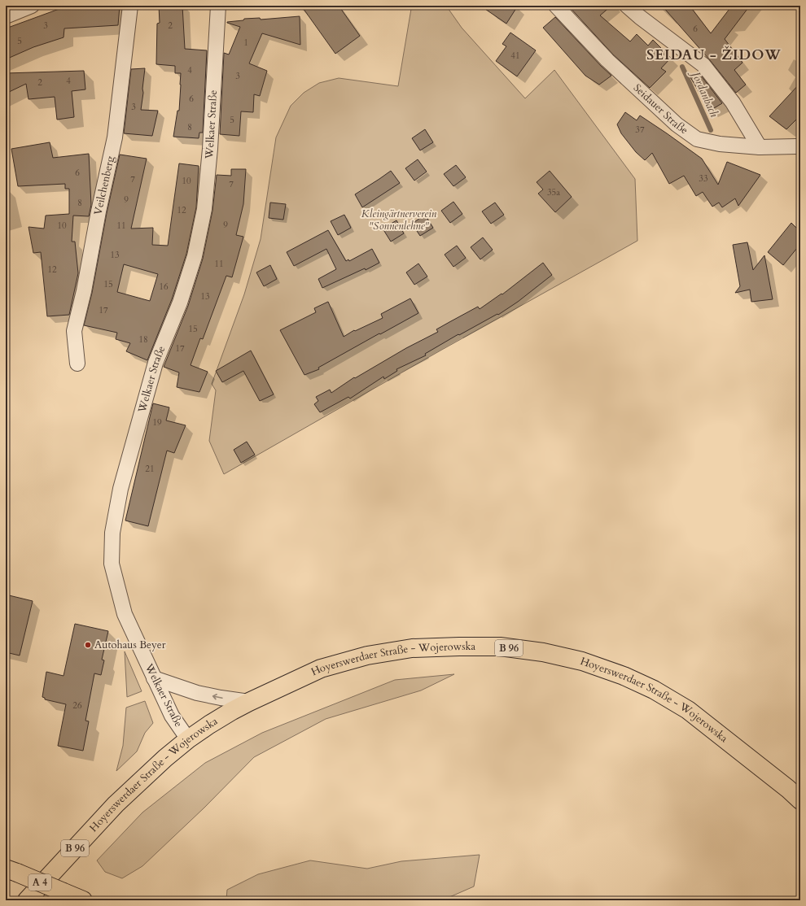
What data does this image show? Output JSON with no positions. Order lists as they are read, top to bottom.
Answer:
{
  "streets": {
    "main road": ["B 96", "Hoyerswerdaer Straße - Wojerowska", "A 4"],
    "street": ["Seidauer Straße", "Welkaer Straße", "Veilchenberg"]
  },
  "crossings": [
    ["Welkaer Straße", "Hoyerswerdaer Straße - Wojerowska"]
  ],
  "districts": ["SEIDAU - ŽIDOW"],
  "water": ["Jordanbach"],
  "parks": ["Kleingärtnerverein \"Sonnenlehne\""],
  "places": ["Autohaus Beyer"],
  "house_numbers": [
    "3",
    "2",
    "6",
    "5",
    "1",
    "41",
    "4",
    "3",
    "4",
    "2",
    "6",
    "3",
    "5",
    "8",
    "37",
    "6",
    "33",
    "7",
    "10",
    "7",
    "35a",
    "9",
    "8",
    "12",
    "9",
    "10",
    "11",
    "13",
    "11",
    "12",
    "15",
    "16",
    "13",
    "17",
    "15",
    "18",
    "17",
    "19",
    "21",
    "26"
  ]
}
